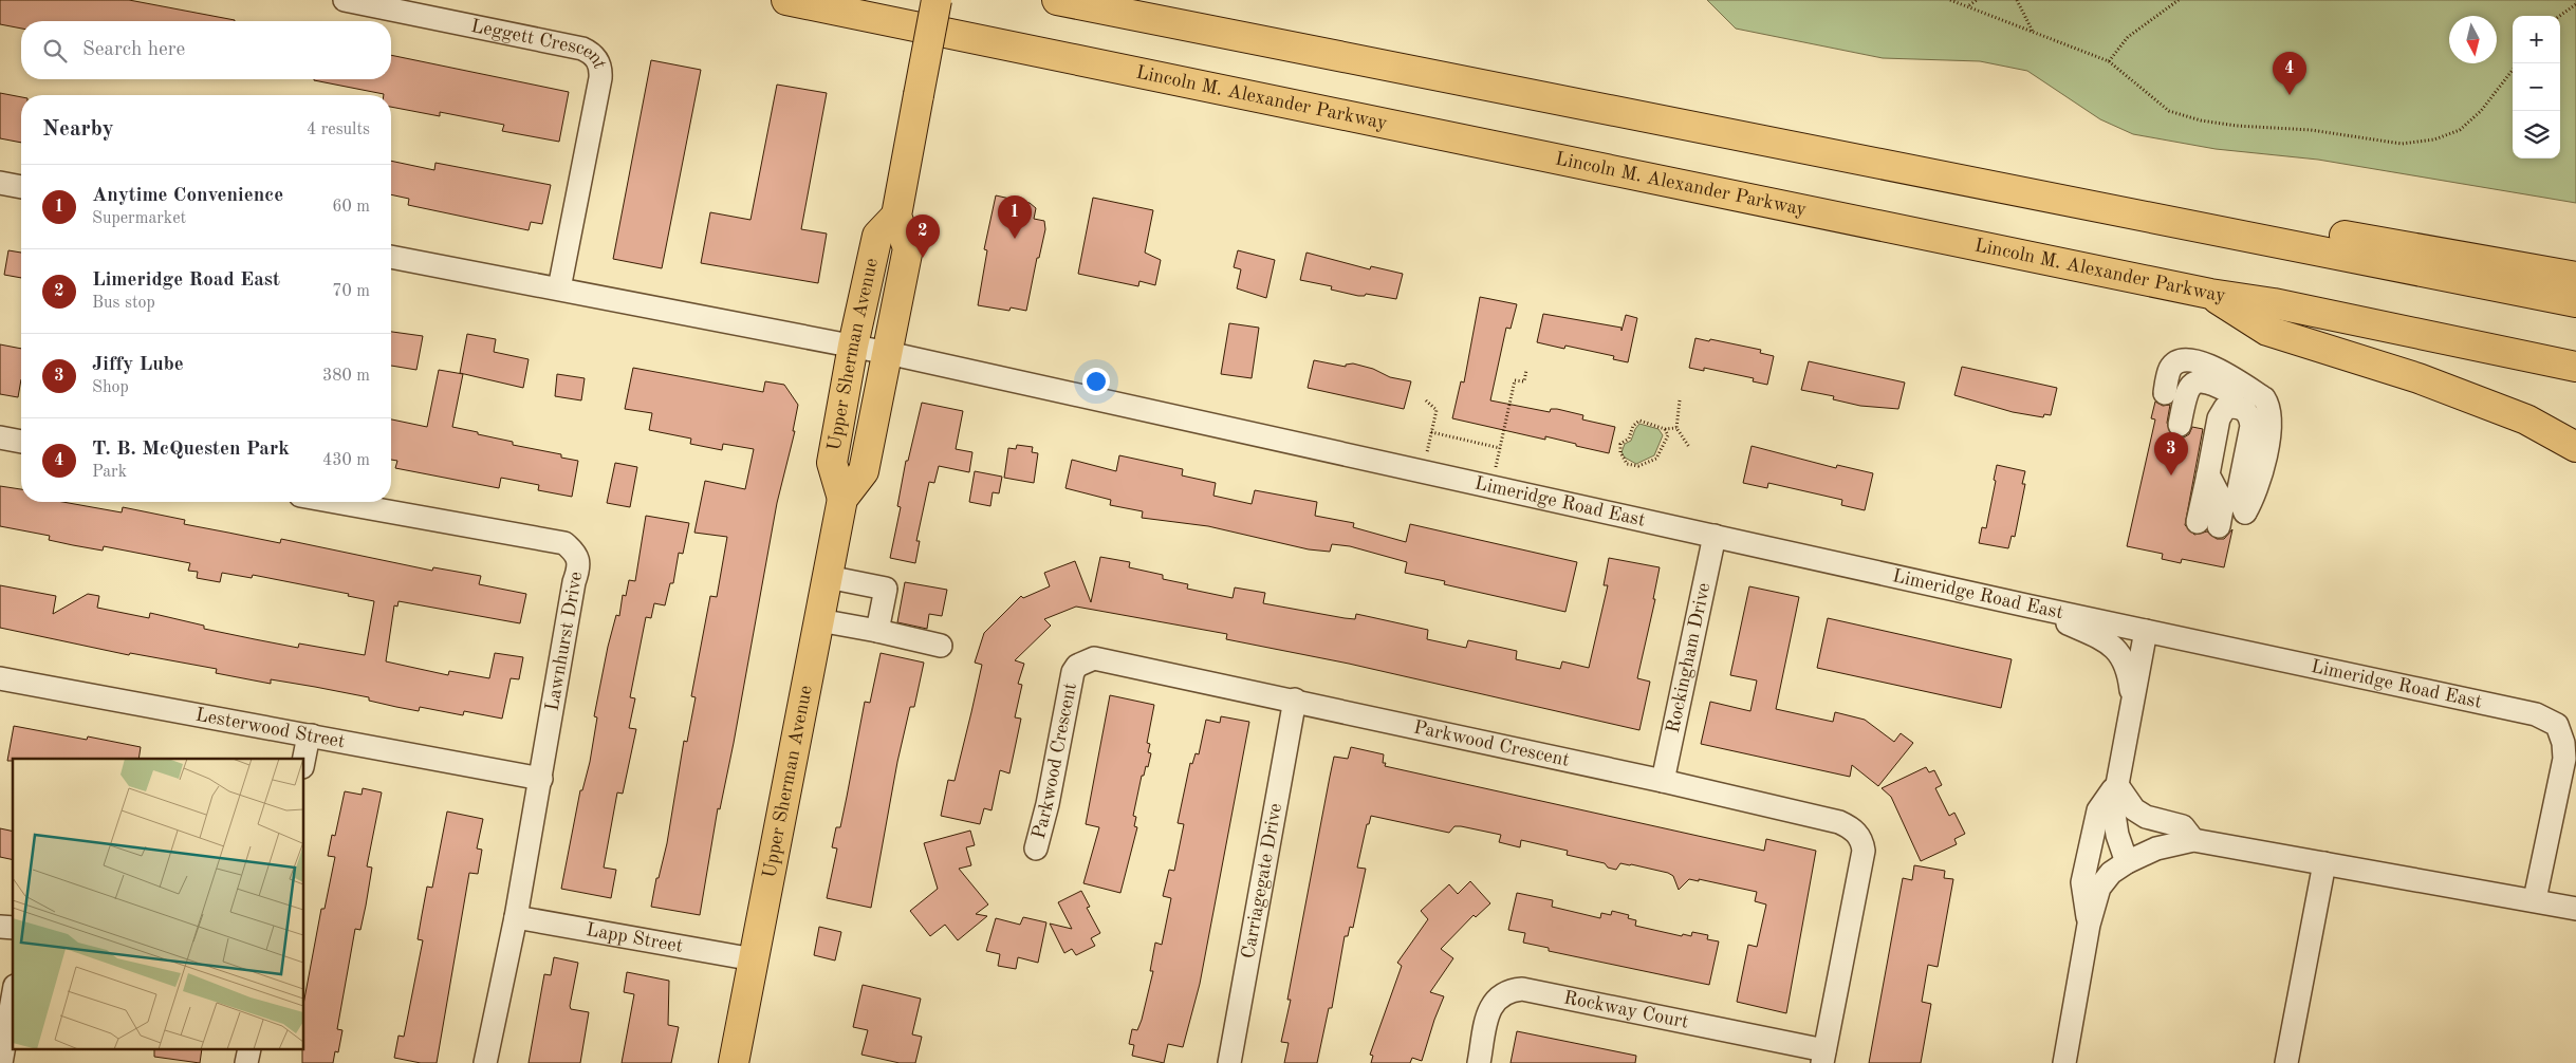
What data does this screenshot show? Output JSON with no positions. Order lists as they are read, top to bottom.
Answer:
{
  "streets": {
    "main road": ["Lincoln M. Alexander Parkway", "Upper Sherman Avenue"],
    "street": [
      "Leggett Crescent",
      "Limeridge Road East",
      "Lawnhurst Drive",
      "Rockingham Drive",
      "Lesterwood Street",
      "Parkwood Crescent",
      "Carriagegate Drive",
      "Lapp Street",
      "Rockway Court"
    ]
  },
  "crossings": [
    ["Leggett Crescent", "Limeridge Road East"],
    ["Upper Sherman Avenue", "Limeridge Road East"],
    ["Upper Sherman Avenue", "Lapp Street"],
    ["Limeridge Road East", "Rockingham Drive"],
    ["Lawnhurst Drive", "Lesterwood Street"],
    ["Lawnhurst Drive", "Lapp Street"],
    ["Rockingham Drive", "Parkwood Crescent"],
    ["Parkwood Crescent", "Carriagegate Drive"],
    ["Parkwood Crescent", "Rockway Court"]
  ],
  "north": "bottom",
  "page": {
    "map_buttons": ["+", "−"],
    "search": "Search here",
    "pins": [
      "4",
      "1",
      "2",
      "3"
    ],
    "heading": ["Nearby", "4 results"],
    "list": [
      {
        "mark": "1",
        "name": "Anytime Convenience",
        "note": "Supermarket",
        "value": "60 m"
      },
      {
        "mark": "2",
        "name": "Limeridge Road East",
        "note": "Bus stop",
        "value": "70 m"
      },
      {
        "mark": "3",
        "name": "Jiffy Lube",
        "note": "Shop",
        "value": "380 m"
      },
      {
        "mark": "4",
        "name": "T. B. McQuesten Park",
        "note": "Park",
        "value": "430 m"
      }
    ]
  }
}
